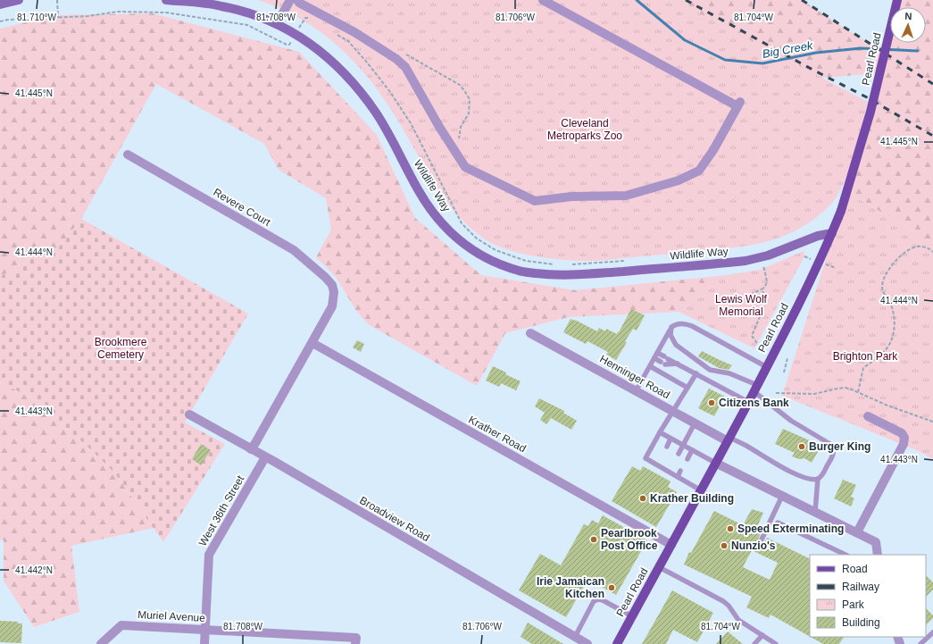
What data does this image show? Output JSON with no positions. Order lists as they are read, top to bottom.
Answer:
{
  "streets": {
    "main road": ["Pearl Road"],
    "street": [
      "Wildlife Way",
      "Revere Court",
      "Henninger Road",
      "Krather Road",
      "West 36th Street",
      "Broadview Road",
      "Muriel Avenue"
    ]
  },
  "crossings": [
    ["Pearl Road", "Wildlife Way"],
    ["Pearl Road", "Henninger Road"],
    ["Pearl Road", "Krather Road"],
    ["Revere Court", "Krather Road"],
    ["West 36th Street", "Broadview Road"],
    ["West 36th Street", "Muriel Avenue"]
  ],
  "water": ["Big Creek"],
  "parks": [
    "Cleveland Metroparks Zoo",
    "Lewis Wolf Memorial",
    "Brookmere Cemetery",
    "Brighton Park"
  ],
  "places": [
    "Citizens Bank",
    "Burger King",
    "Krather Building",
    "Speed Exterminating",
    "Pearlbrook Post Office",
    "Nunzio's",
    "Irie Jamaican Kitchen"
  ],
  "legend": [
    "Road",
    "Railway",
    "Park",
    "Building"
  ],
  "north": "top",
  "coordinates": [
    "81.710°W",
    "81.708°W",
    "81.706°W",
    "81.704°W",
    "41.445°N",
    "41.444°N",
    "41.443°N",
    "41.442°N"
  ]
}
